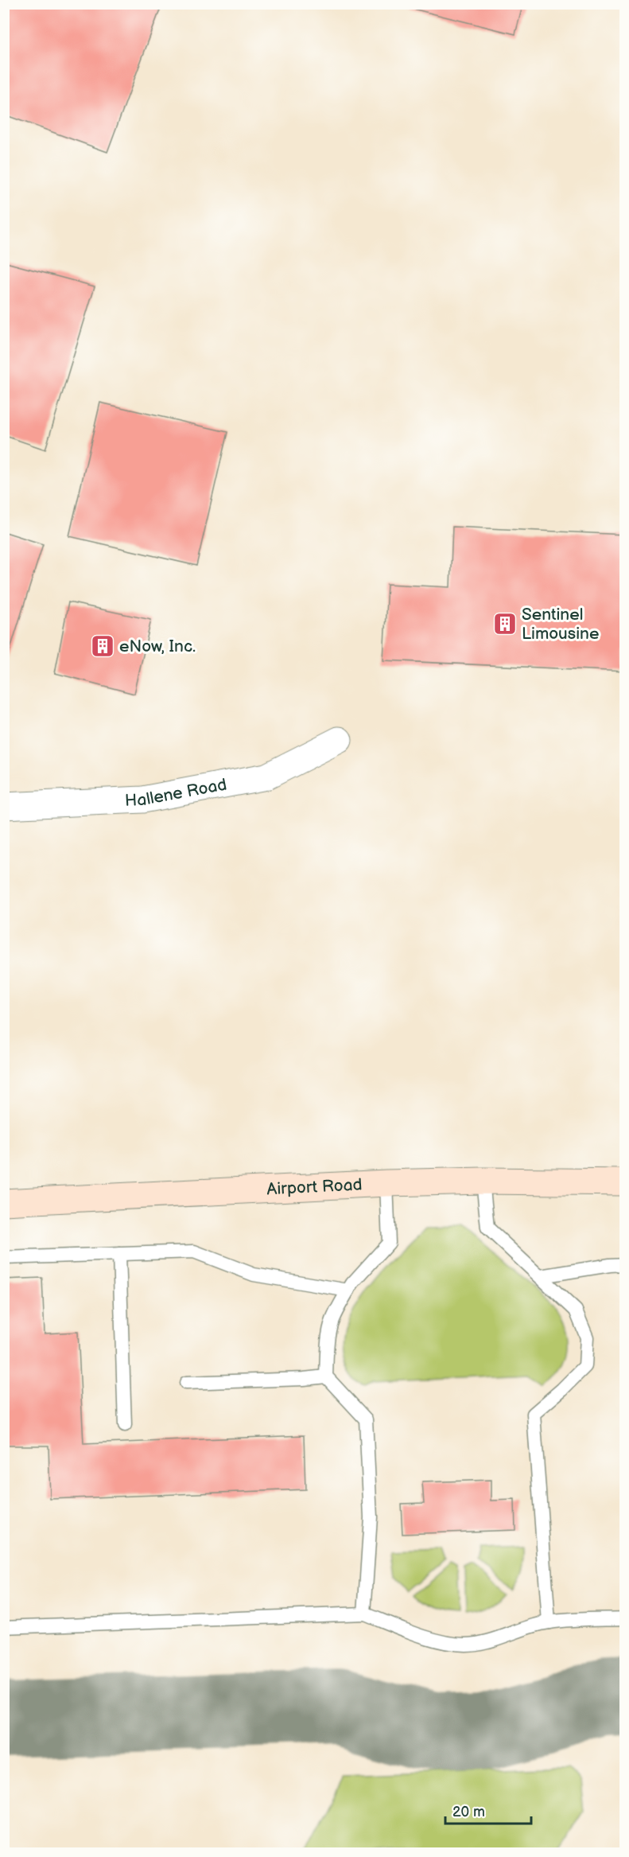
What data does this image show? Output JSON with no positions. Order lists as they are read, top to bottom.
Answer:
{
  "streets": {
    "main road": ["Airport Road"],
    "street": ["Hallene Road"]
  },
  "places": {
    "building": ["Sentinel Limousine", "eNow, Inc."]
  },
  "scale_bar": "20 m"
}
